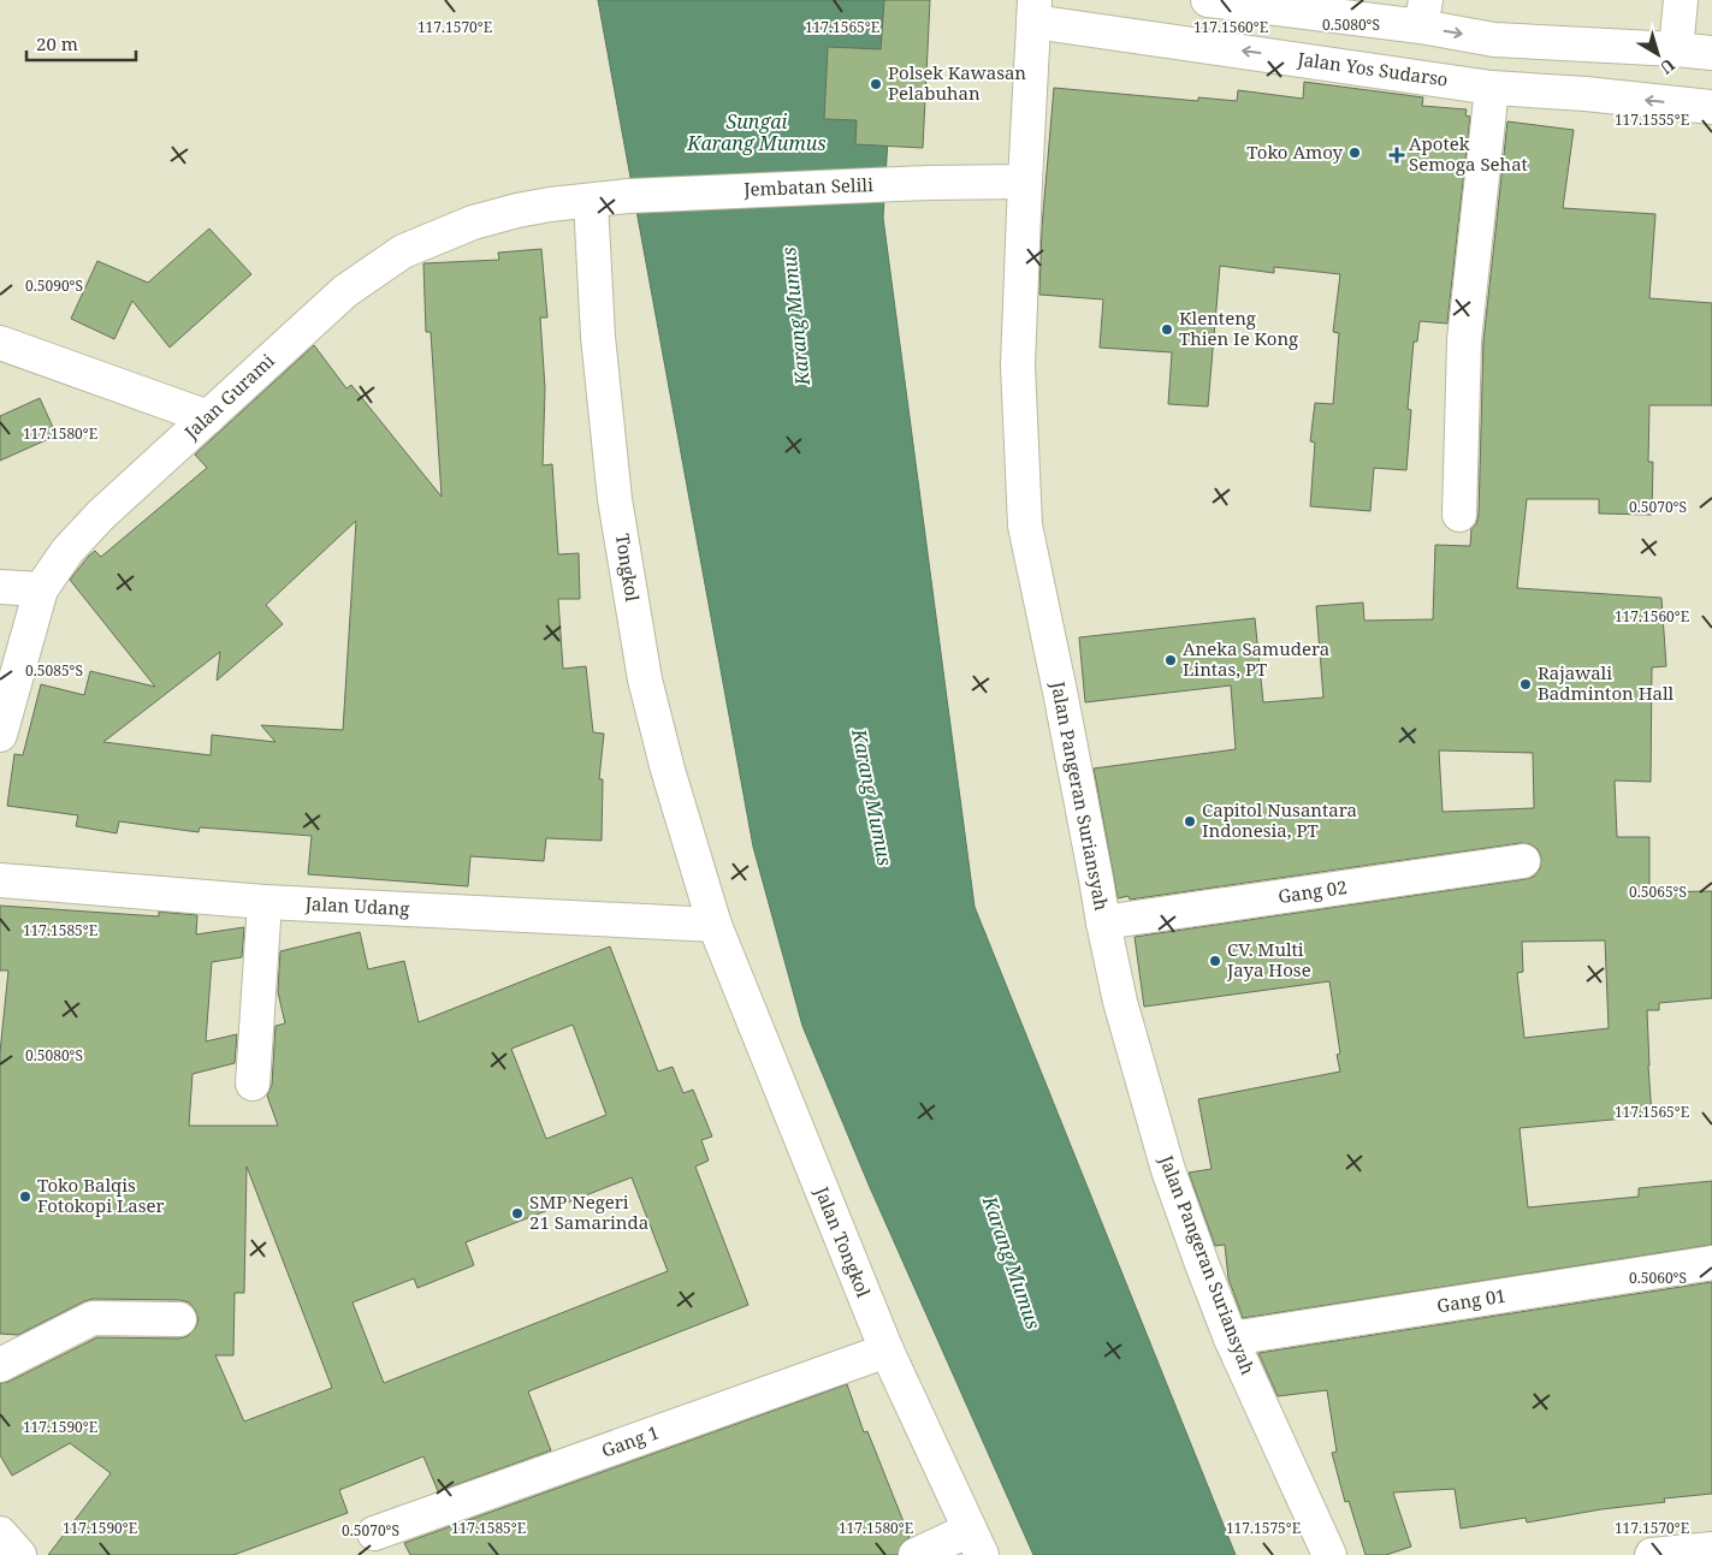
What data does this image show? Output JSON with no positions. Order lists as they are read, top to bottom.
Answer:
{
  "streets": {
    "main road": [
      "Jalan Yos Sudarso",
      "Jembatan Selili",
      "Jalan Gurami",
      "Tongkol",
      "Jalan Pangeran Suriansyah",
      "Gang 02",
      "Jalan Udang",
      "Jalan Tongkol",
      "Gang 01",
      "Gang 1"
    ]
  },
  "crossings": [
    ["Jalan Yos Sudarso", "Jalan Pangeran Suriansyah"],
    ["Jembatan Selili", "Jalan Gurami"],
    ["Jembatan Selili", "Tongkol"],
    ["Jembatan Selili", "Jalan Pangeran Suriansyah"],
    ["Jalan Gurami", "Tongkol"],
    ["Tongkol", "Jalan Udang"],
    ["Tongkol", "Jalan Tongkol"],
    ["Jalan Pangeran Suriansyah", "Gang 02"],
    ["Jalan Pangeran Suriansyah", "Gang 01"],
    ["Jalan Udang", "Jalan Tongkol"],
    ["Jalan Tongkol", "Gang 1"]
  ],
  "water": ["Sungai Karang Mumus", "Karang Mumus"],
  "places": {
    "other": [
      "Polsek Kawasan Pelabuhan",
      "Toko Amoy",
      "Klenteng Thien Ie Kong",
      "Aneka Samudera Lintas, PT",
      "Rajawali Badminton Hall",
      "Capitol Nusantara Indonesia, PT",
      "CV. Multi Jaya Hose",
      "Toko Balqis Fotokopi Laser",
      "SMP Negeri 21 Samarinda"
    ],
    "health": ["Apotek Semoga Sehat"]
  },
  "scale_bar": "20 m",
  "north": "bottom right",
  "coordinates": [
    "0.5080°S",
    "117.1565°E",
    "117.1560°E",
    "117.1570°E",
    "117.1555°E",
    "0.5090°S",
    "117.1580°E",
    "0.5070°S",
    "0.5085°S",
    "0.5065°S",
    "117.1585°E",
    "0.5060°S",
    "117.1590°E",
    "117.1575°E"
  ]
}
